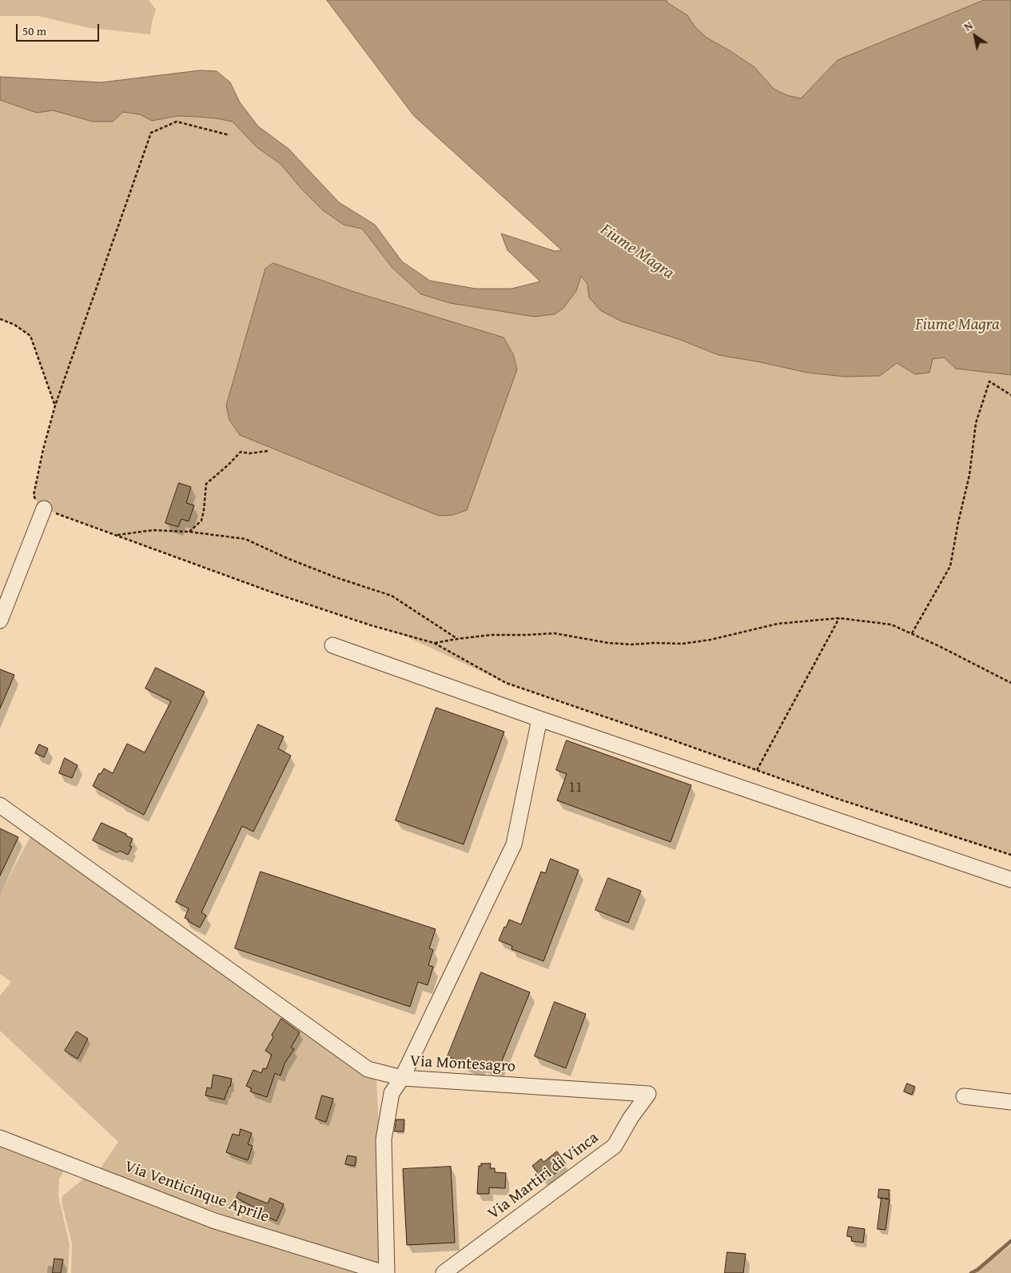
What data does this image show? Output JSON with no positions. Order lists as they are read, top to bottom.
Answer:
{
  "streets": {
    "street": ["Via Montesagro", "Via Martiri di Vinca", "Via Venticinque Aprile"]
  },
  "crossings": [
    ["Via Montesagro", "Via Martiri di Vinca"],
    ["Via Montesagro", "Via Venticinque Aprile"]
  ],
  "water": ["Fiume Magra"],
  "house_numbers": ["11"],
  "scale_bar": "50 m",
  "north": "top left"
}
